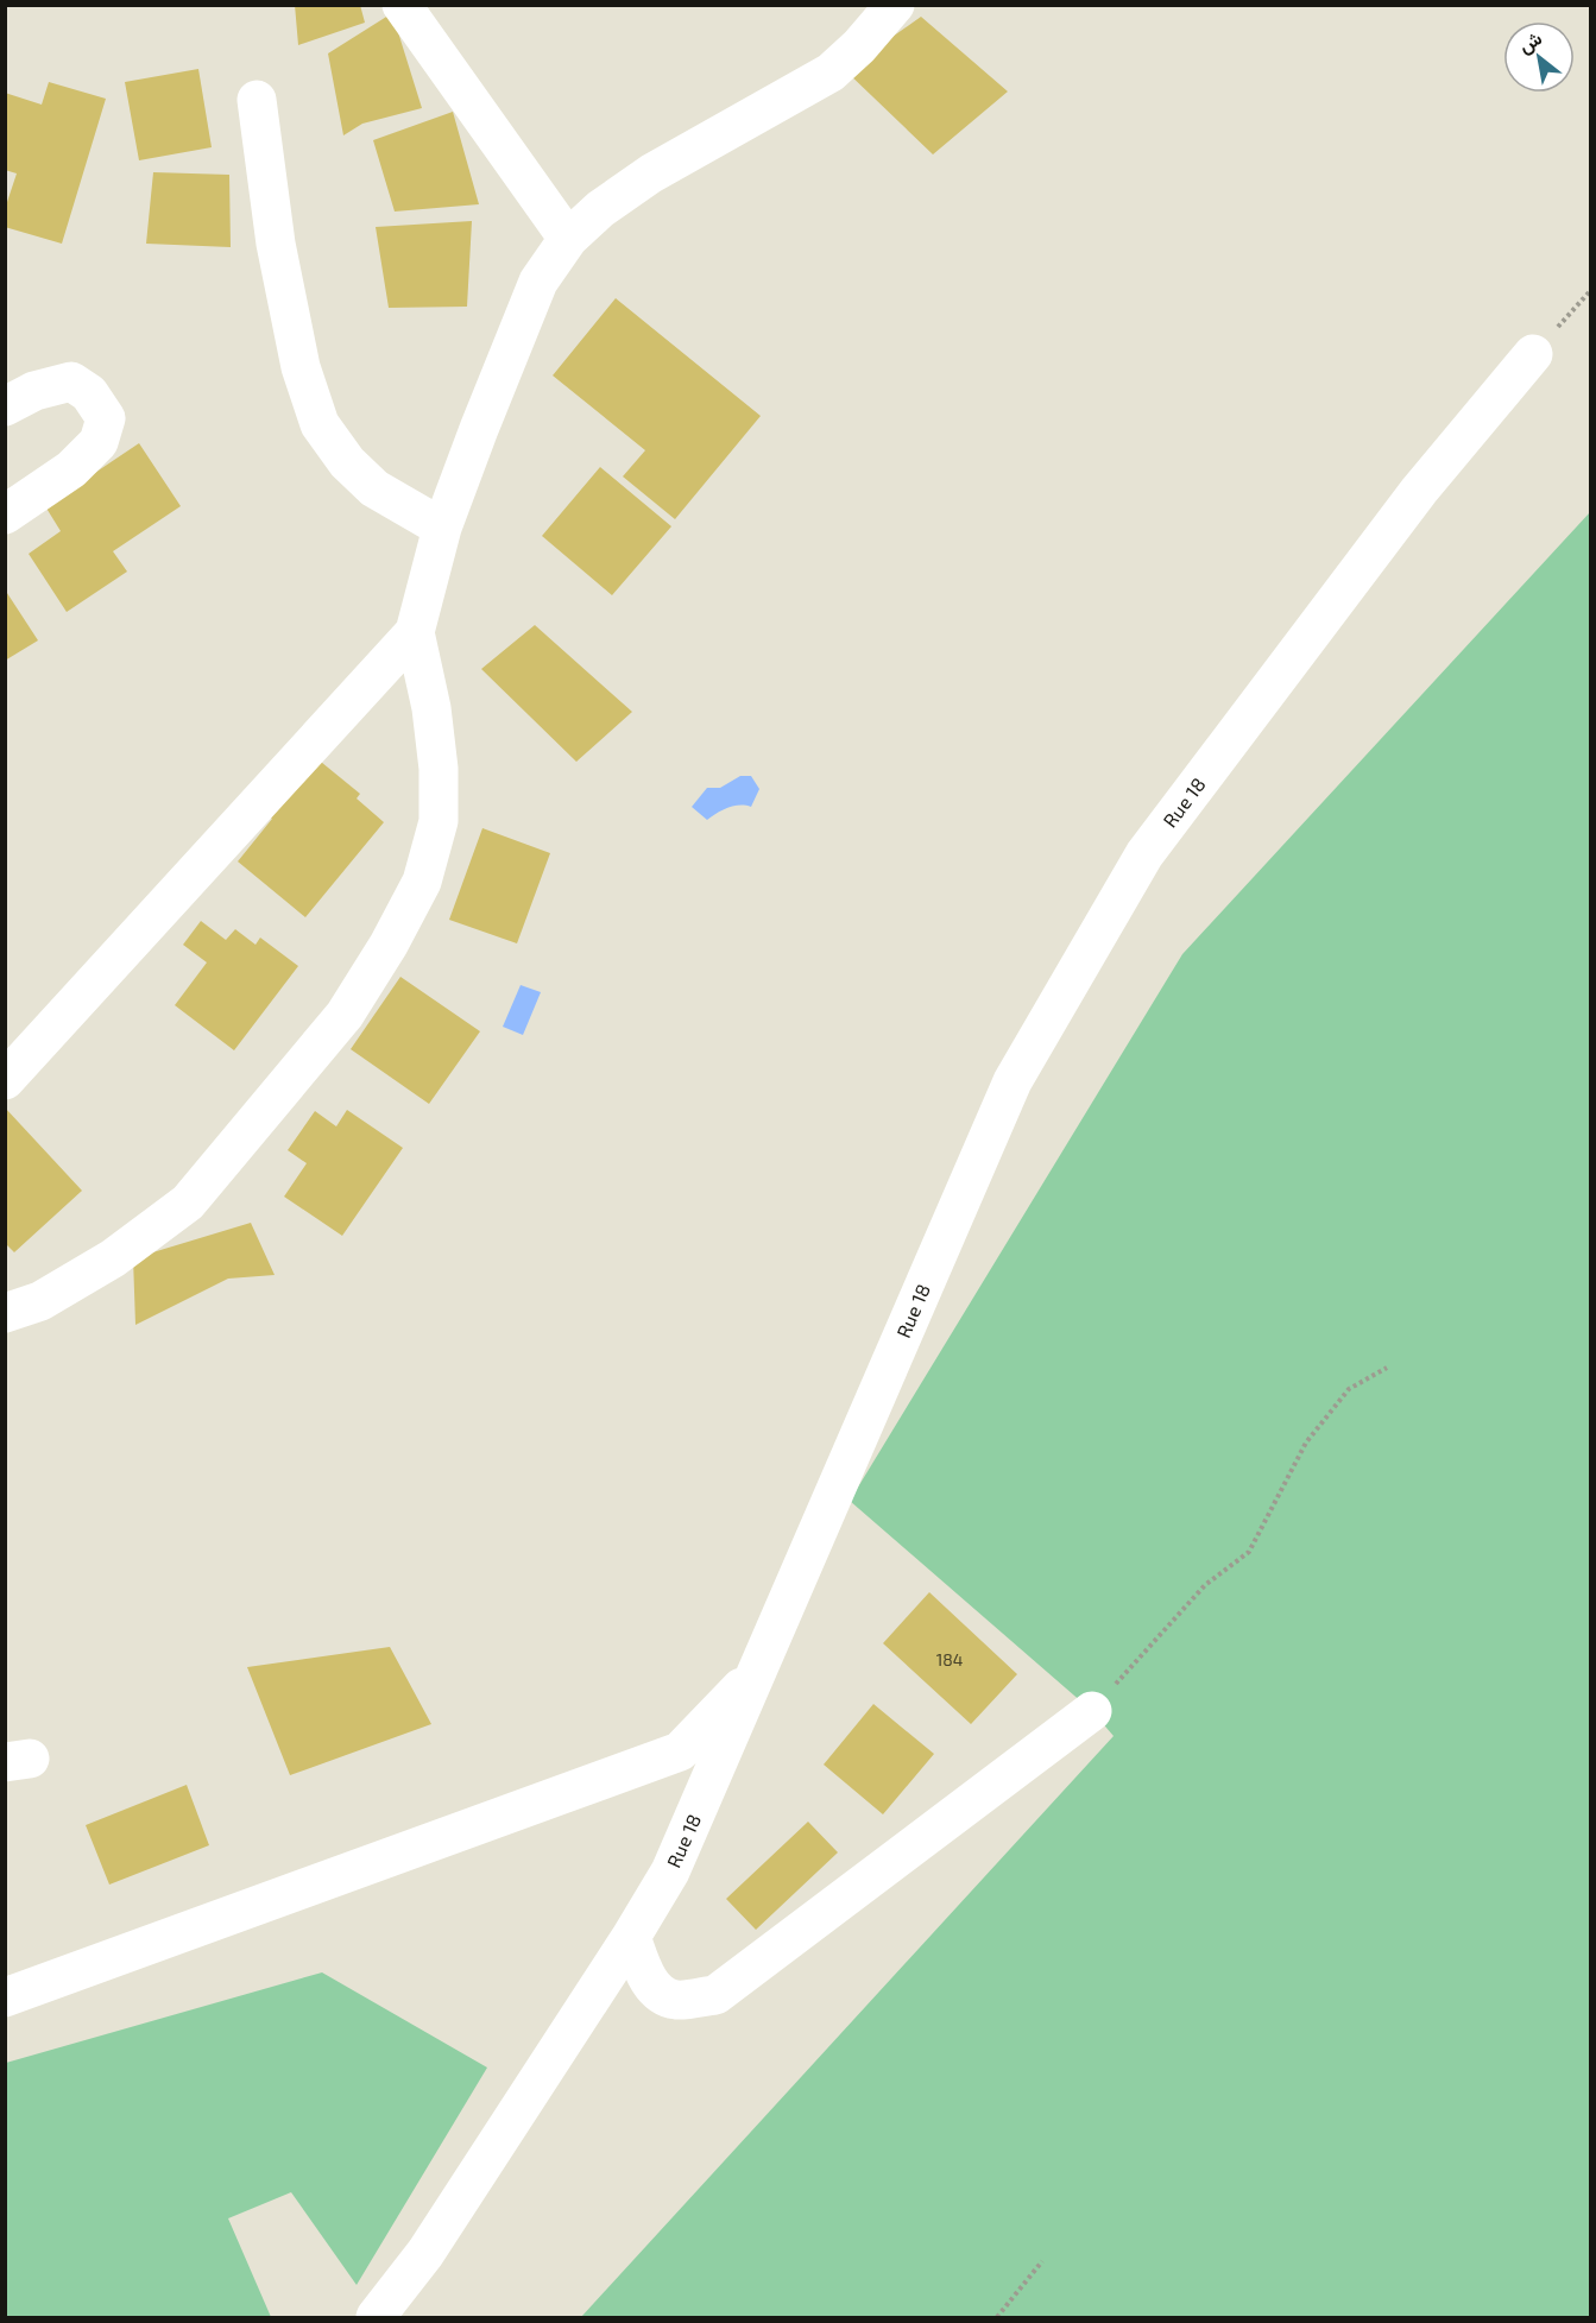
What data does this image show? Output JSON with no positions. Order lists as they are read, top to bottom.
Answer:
{
  "streets": {
    "street": ["Rue 18"]
  },
  "house_numbers": ["184"],
  "north": "top left"
}
